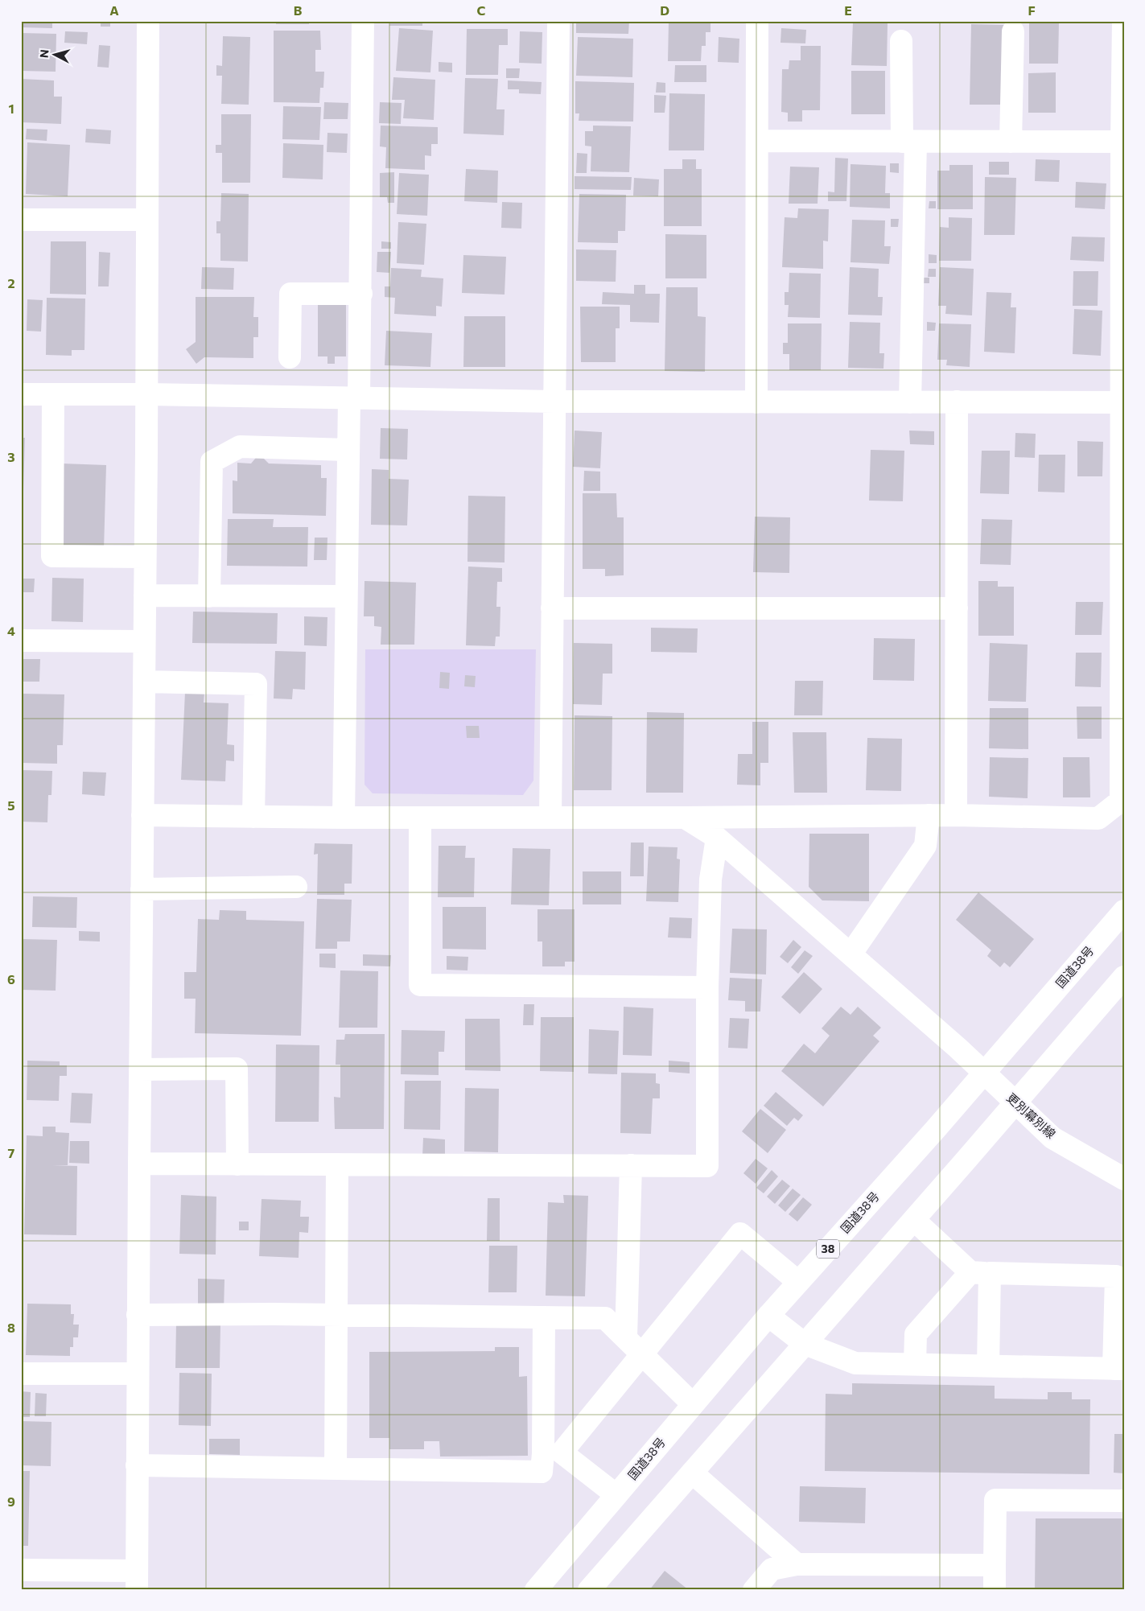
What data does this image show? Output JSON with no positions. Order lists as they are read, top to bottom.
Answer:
{
  "streets": {
    "main road": ["国道38号", "更別幕別線", "38"]
  },
  "crossings": [
    ["国道38号", "更別幕別線"]
  ],
  "north": "left",
  "grid": {
    "columns": [
      "A",
      "B",
      "C",
      "D",
      "E",
      "F"
    ],
    "rows": [
      "1",
      "2",
      "3",
      "4",
      "5",
      "6",
      "7",
      "8",
      "9"
    ]
  }
}
